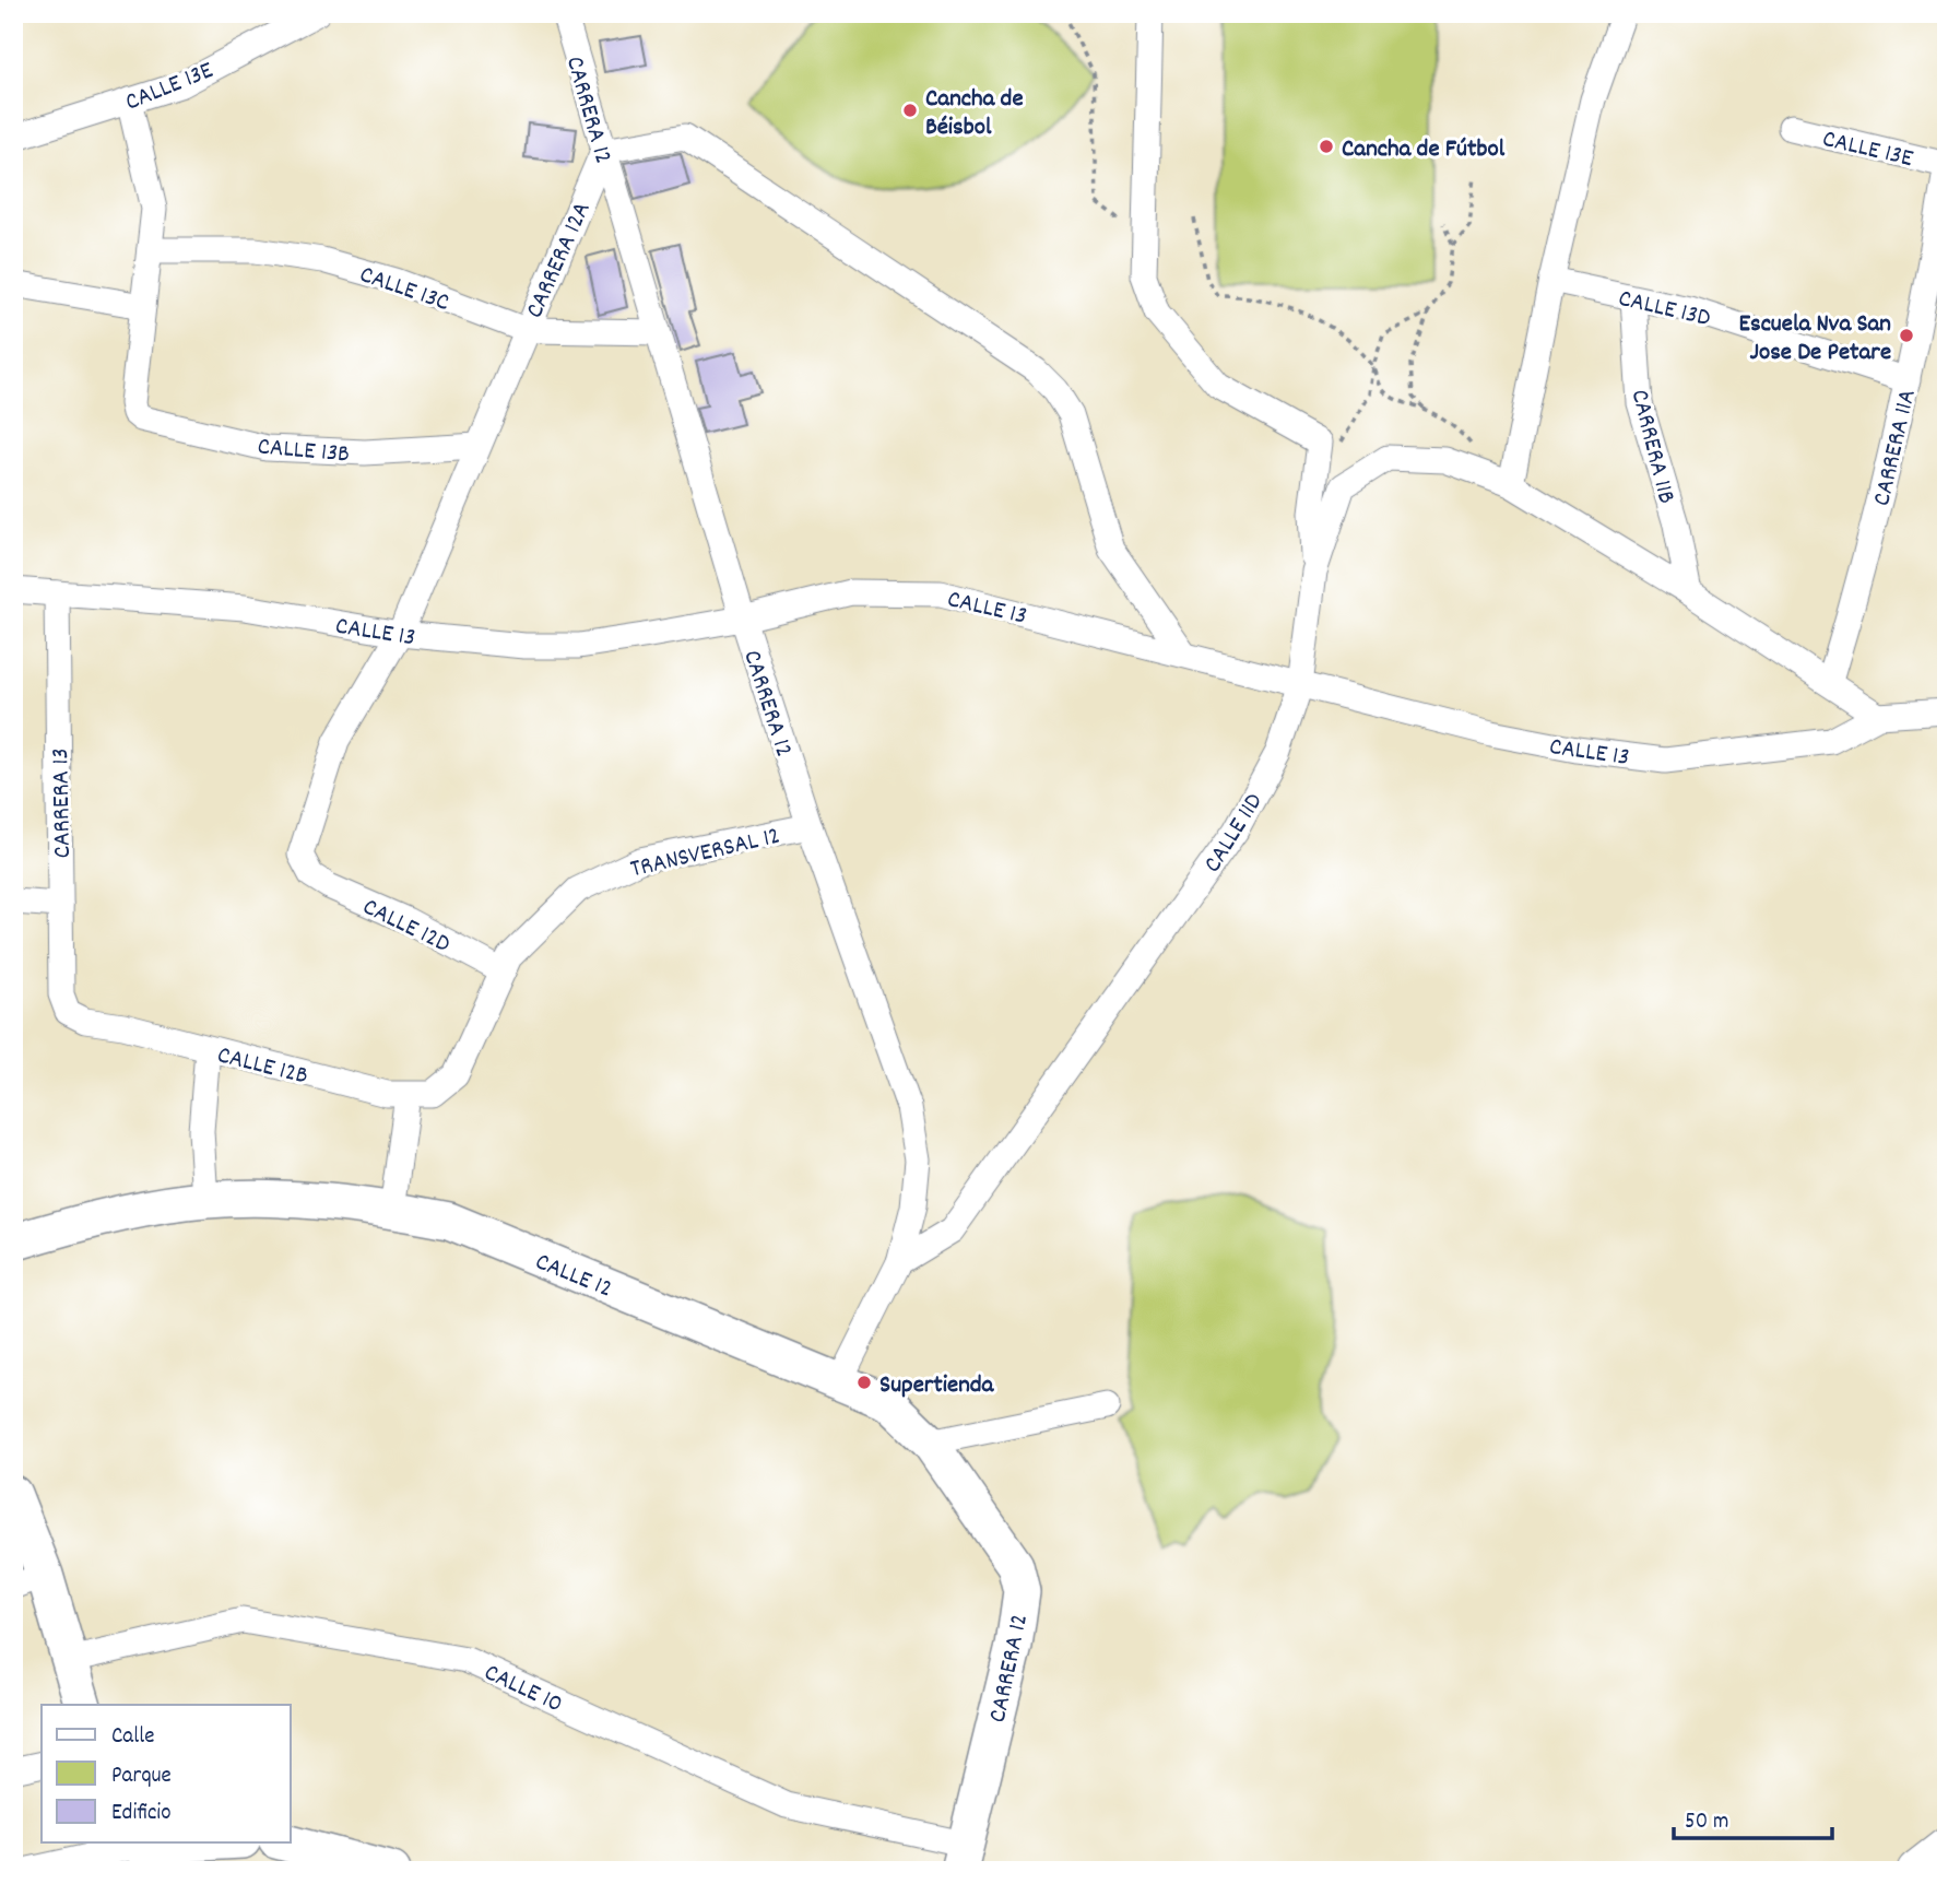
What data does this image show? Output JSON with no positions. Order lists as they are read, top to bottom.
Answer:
{
  "streets": {
    "street": [
      "CALLE 13E",
      "CARRERA 12",
      "CARRERA 12A",
      "CALLE 13C",
      "CALLE 13D",
      "CARRERA 11B",
      "CARRERA 11A",
      "CALLE 13B",
      "CALLE 13",
      "CARRERA 13",
      "CALLE 11D",
      "TRANSVERSAL 12",
      "CALLE 12D",
      "CALLE 12B",
      "CALLE 12",
      "CALLE 10"
    ]
  },
  "crossings": [
    ["CALLE 13E", "CARRERA 11A"],
    ["CARRERA 12", "CARRERA 12A"],
    ["CARRERA 12", "CALLE 13C"],
    ["CARRERA 12", "CALLE 13"],
    ["CARRERA 12", "CALLE 11D"],
    ["CARRERA 12", "TRANSVERSAL 12"],
    ["CARRERA 12", "CALLE 12"],
    ["CARRERA 12", "CALLE 10"],
    ["CARRERA 12A", "CALLE 13C"],
    ["CARRERA 12A", "CALLE 13B"],
    ["CARRERA 12A", "CALLE 13"],
    ["CARRERA 12A", "CALLE 12D"],
    ["CALLE 13D", "CARRERA 11B"],
    ["CALLE 13D", "CARRERA 11A"],
    ["CARRERA 11B", "CALLE 11D"],
    ["CARRERA 11A", "CALLE 11D"],
    ["CALLE 13", "CARRERA 13"],
    ["CALLE 13", "CALLE 11D"],
    ["CARRERA 13", "CALLE 12B"],
    ["TRANSVERSAL 12", "CALLE 12D"],
    ["TRANSVERSAL 12", "CALLE 12B"],
    ["CALLE 12D", "CALLE 12B"]
  ],
  "places": [
    "Cancha de Béisbol",
    "Cancha de Fútbol",
    "Escuela Nva San Jose De Petare",
    "Supertienda"
  ],
  "legend": ["Calle", "Parque", "Edificio"],
  "scale_bar": "50 m"
}
